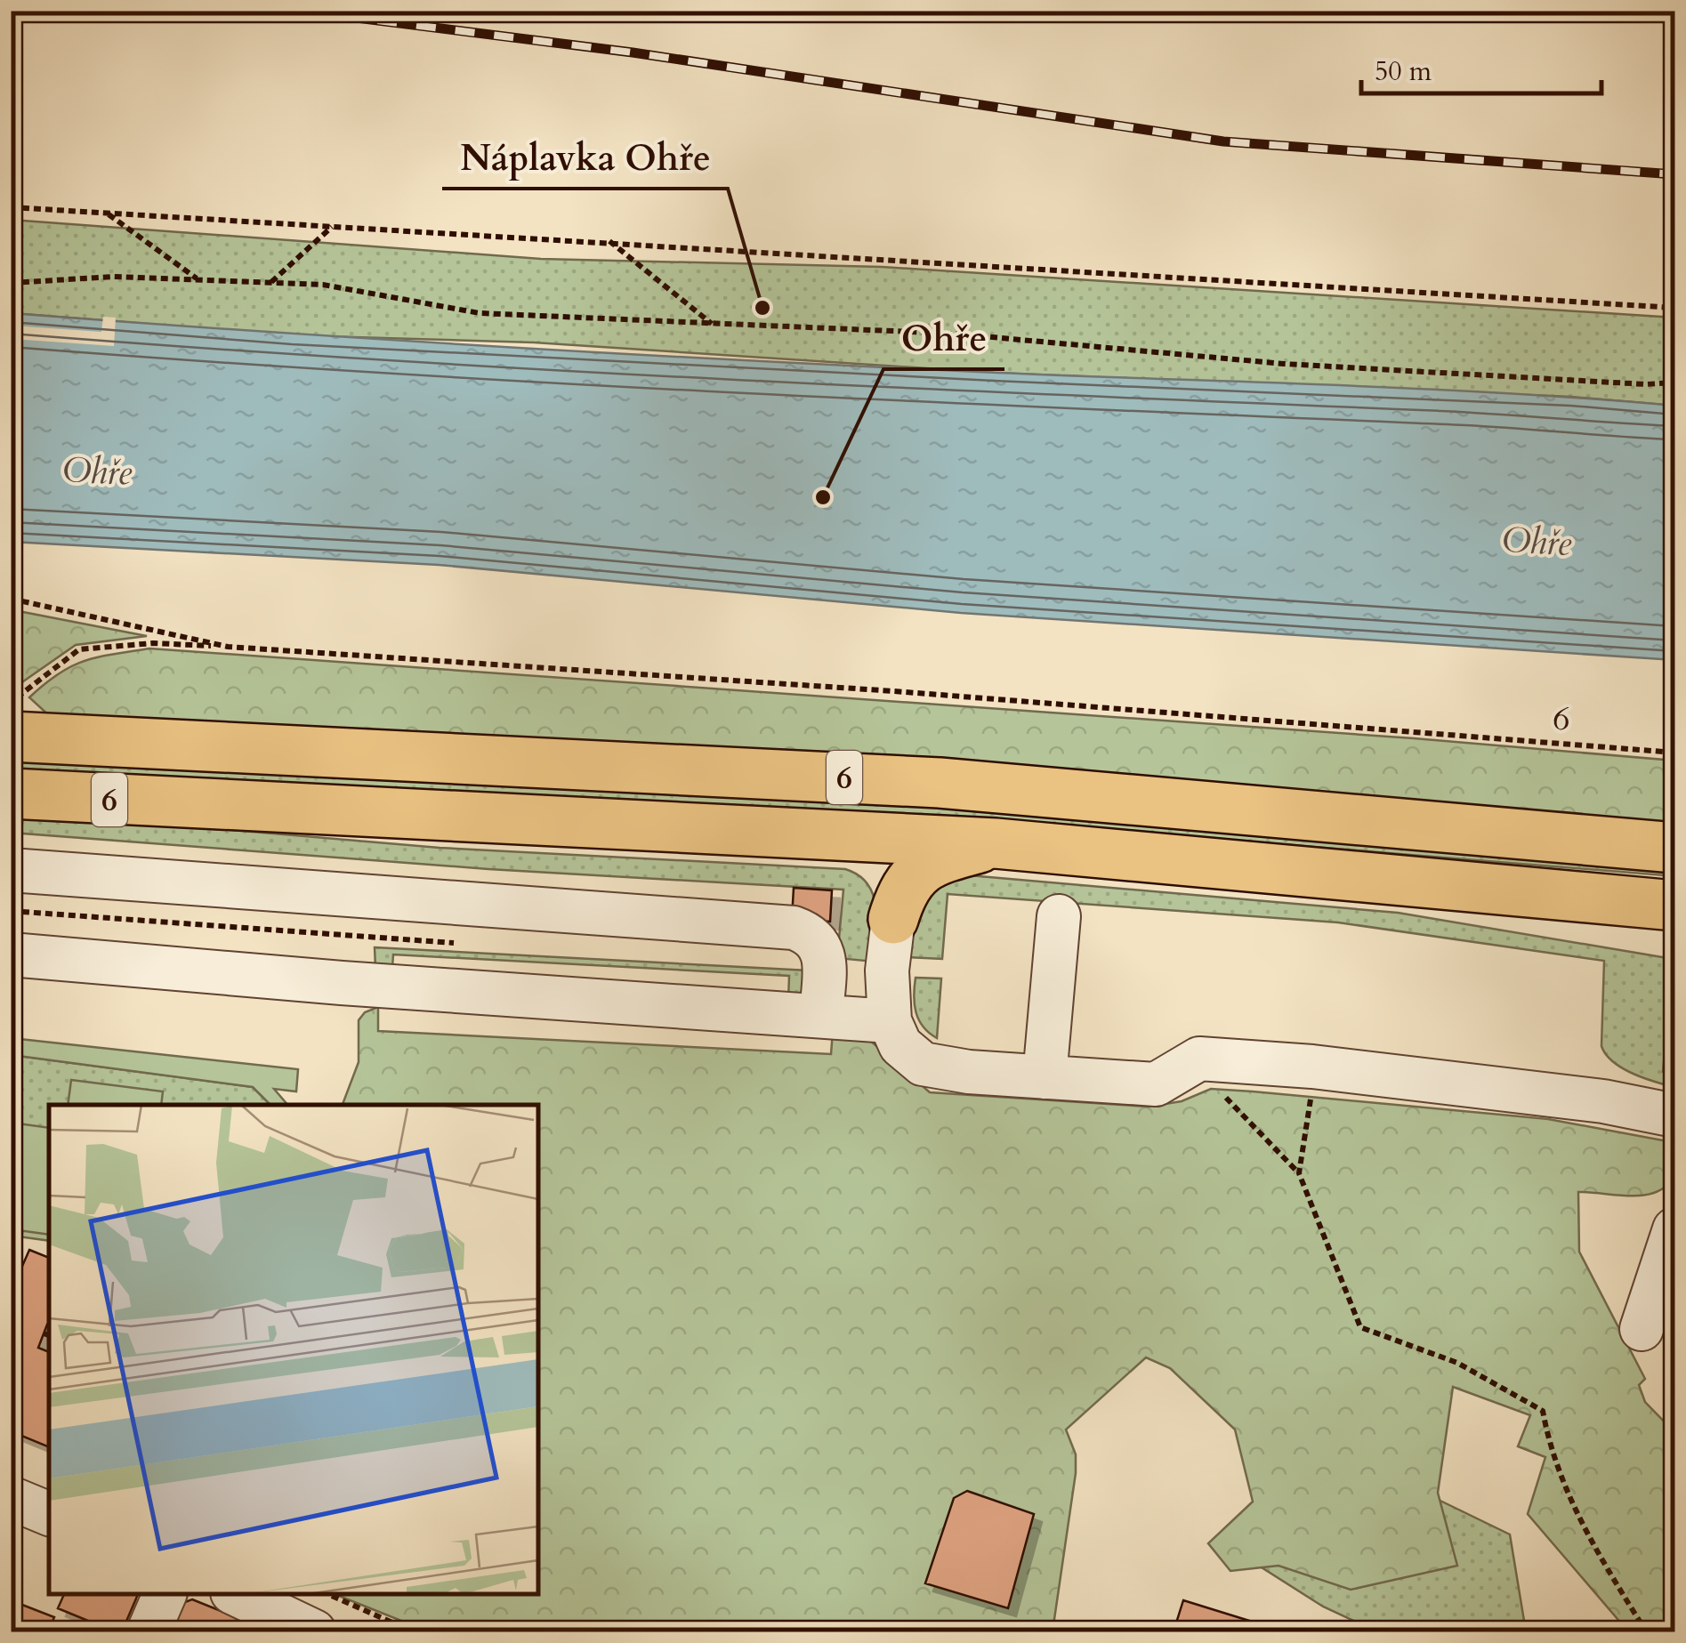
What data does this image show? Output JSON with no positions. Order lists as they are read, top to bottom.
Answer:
{
  "streets": {
    "highway": ["6"]
  },
  "water": ["Ohře"],
  "places": ["Náplavka Ohře", "Ohře"],
  "scale_bar": "50 m"
}
